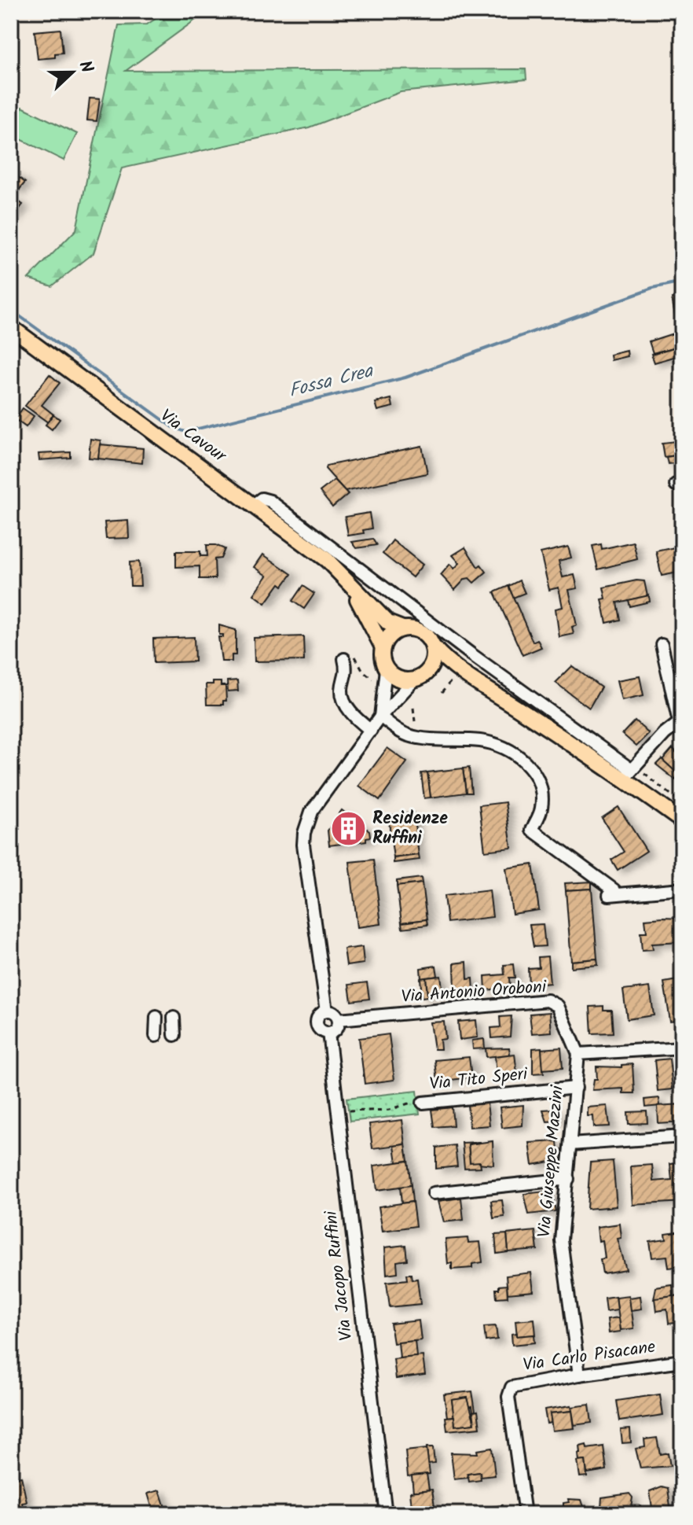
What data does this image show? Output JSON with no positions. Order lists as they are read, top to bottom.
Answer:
{
  "streets": {
    "main road": ["Via Cavour"],
    "street": [
      "Via Antonio Oroboni",
      "Via Tito Speri",
      "Via Giuseppe Mazzini",
      "Via Jacopo Ruffini",
      "Via Carlo Pisacane"
    ]
  },
  "crossings": [
    ["Via Cavour", "Via Jacopo Ruffini"],
    ["Via Antonio Oroboni", "Via Giuseppe Mazzini"],
    ["Via Antonio Oroboni", "Via Jacopo Ruffini"],
    ["Via Tito Speri", "Via Giuseppe Mazzini"],
    ["Via Giuseppe Mazzini", "Via Carlo Pisacane"]
  ],
  "water": ["Fossa Crea"],
  "places": {
    "building": ["Residenze Ruffini"]
  },
  "north": "right"
}
